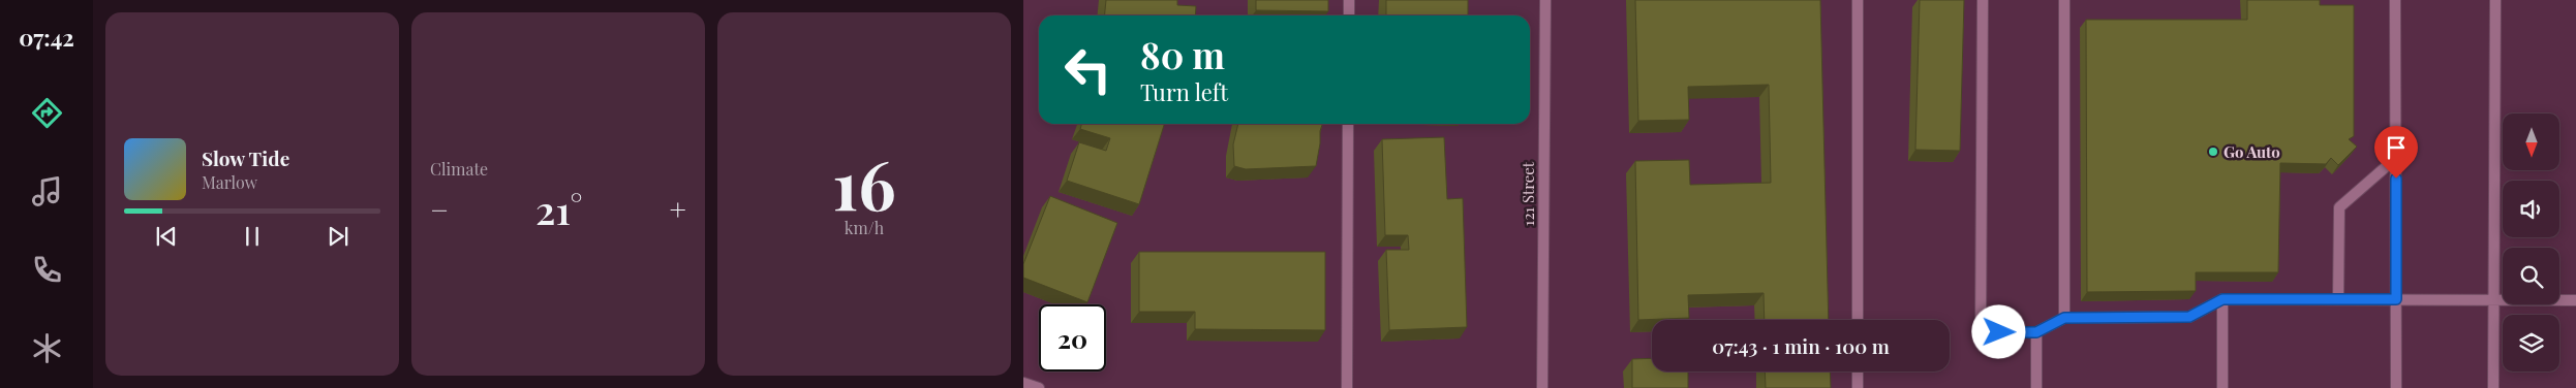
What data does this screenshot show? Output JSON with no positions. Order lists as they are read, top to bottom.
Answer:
{
  "streets": {
    "street": ["121 Street"]
  },
  "places": ["Go Auto"],
  "north": "bottom",
  "page": {
    "tabs": "07:42",
    "tile": [
      "Climate",
      ["16", "km/h"]
    ],
    "turn": ["80 m", "Turn left"],
    "song": ["Slow Tide", "Marlow"],
    "heat": ["−", "21°", "+"],
    "limit": "20",
    "trip": "07:43 · 1 min · 100 m"
  }
}
